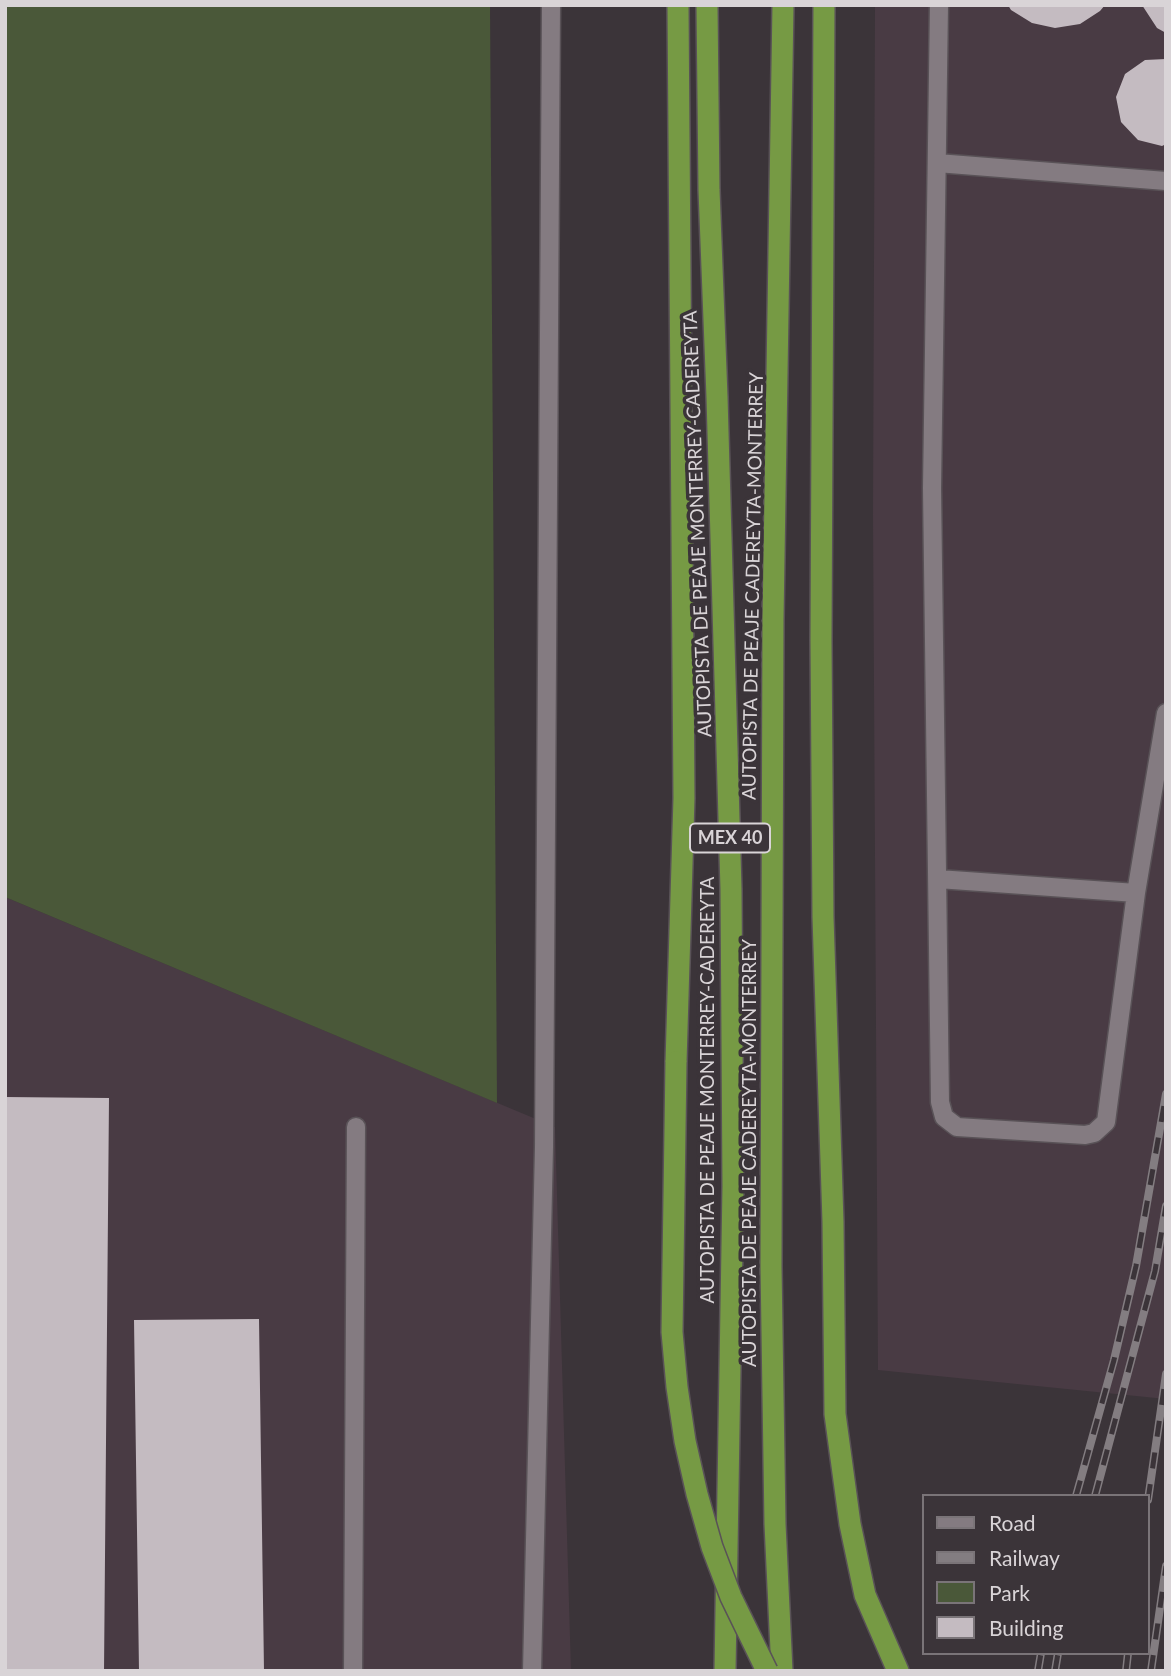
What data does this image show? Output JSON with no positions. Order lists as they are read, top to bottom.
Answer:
{
  "streets": {
    "highway": ["AUTOPISTA DE PEAJE MONTERREY-CADEREYTA", "AUTOPISTA DE PEAJE CADEREYTA-MONTERREY", "MEX 40"]
  },
  "legend": [
    "Road",
    "Railway",
    "Park",
    "Building"
  ]
}
